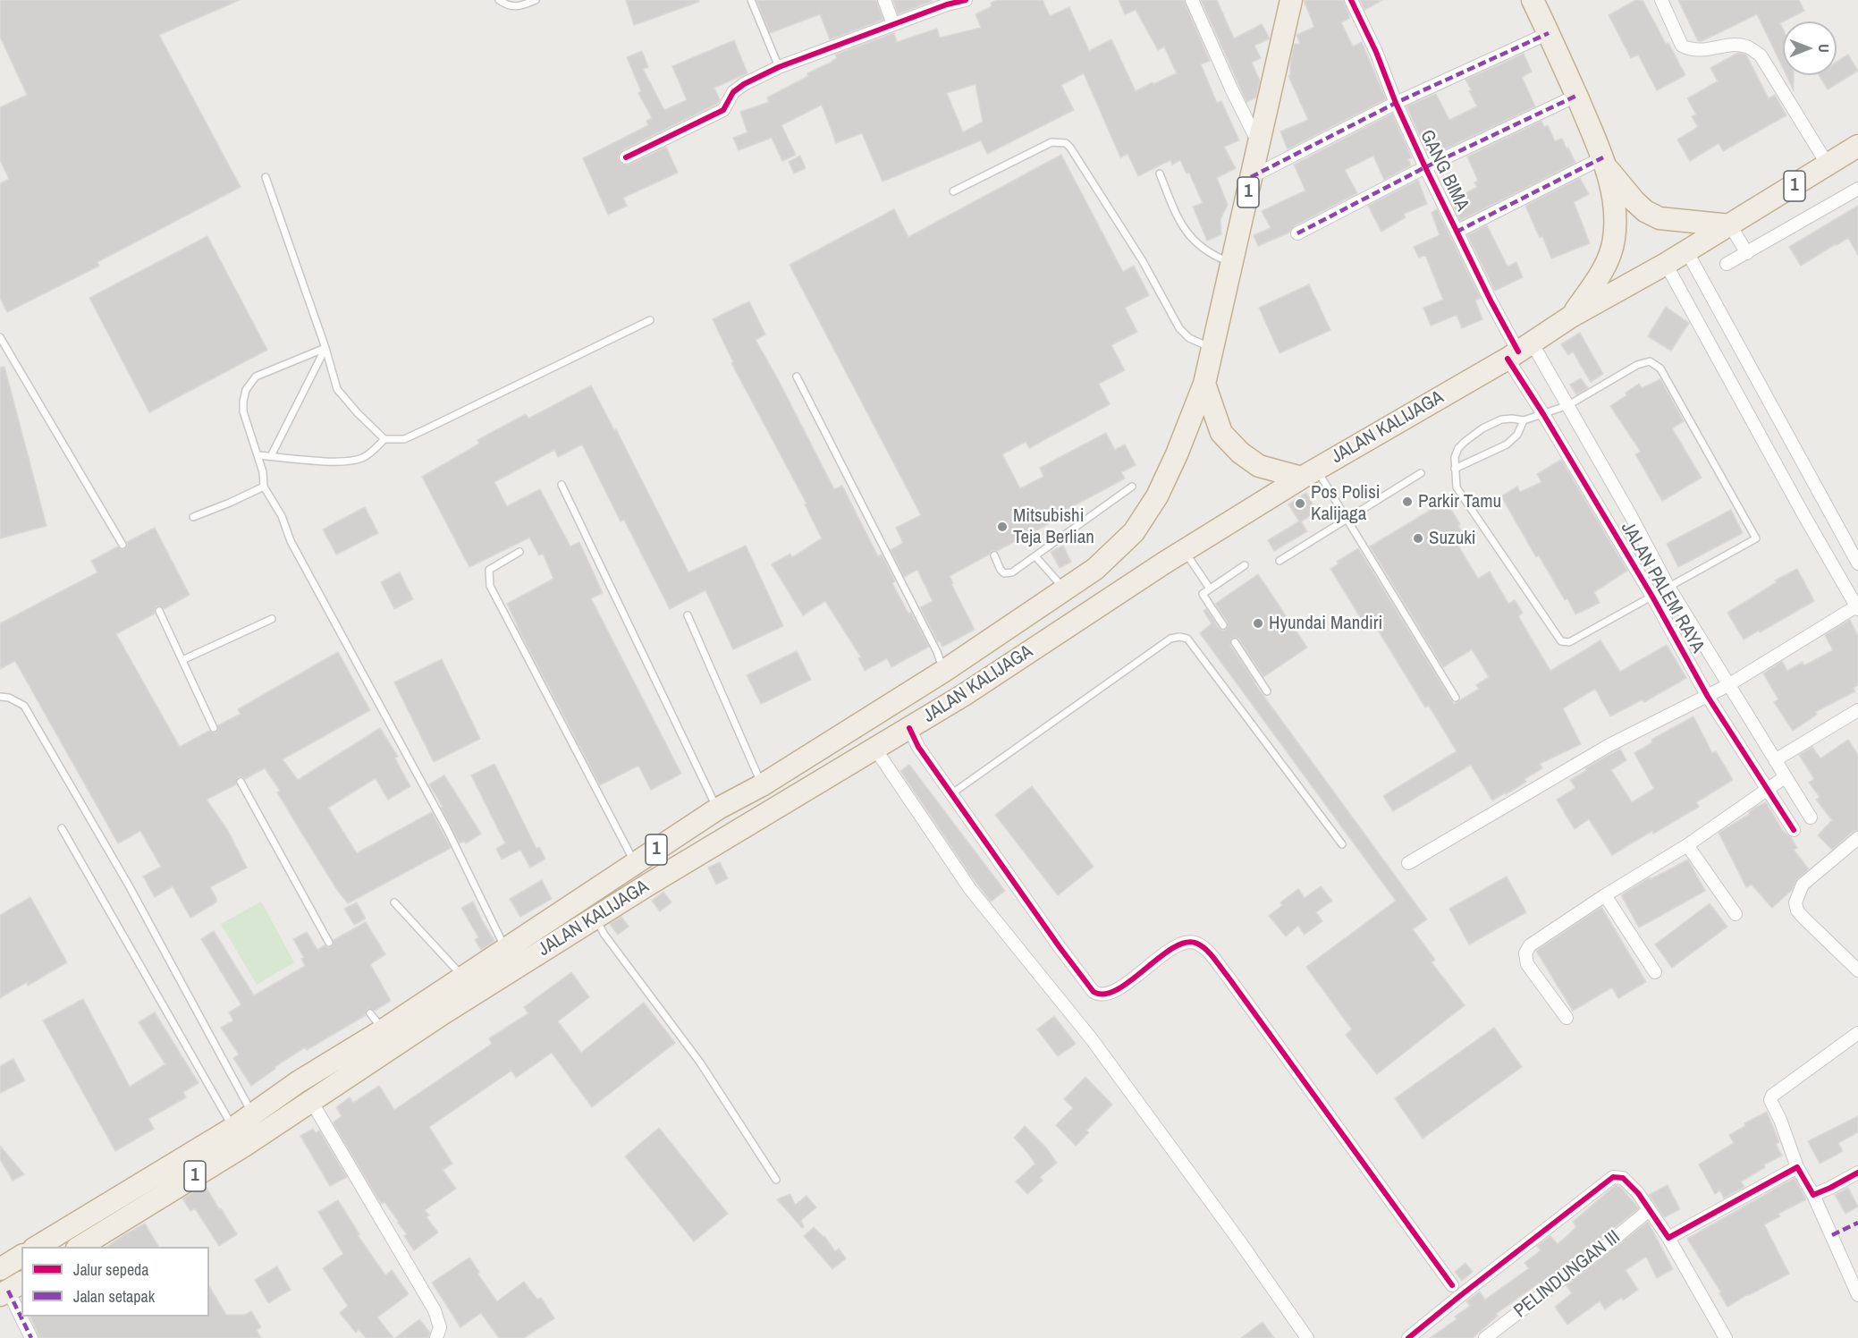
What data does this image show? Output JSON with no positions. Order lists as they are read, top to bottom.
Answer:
{
  "streets": {
    "highway": ["1", "JALAN KALIJAGA"],
    "street": ["GANG BIMA", "JALAN PALEM RAYA", "PELINDUNGAN III"]
  },
  "crossings": [
    ["GANG BIMA", "JALAN KALIJAGA"],
    ["GANG BIMA", "JALAN PALEM RAYA"],
    ["1", "JALAN KALIJAGA"],
    ["JALAN KALIJAGA", "JALAN PALEM RAYA"]
  ],
  "places": [
    "Parkir Tamu",
    "Pos Polisi Kalijaga",
    "Mitsubishi Teja Berlian",
    "Suzuki",
    "Hyundai Mandiri"
  ],
  "legend": ["Jalur sepeda", "Jalan setapak"],
  "north": "right"
}
